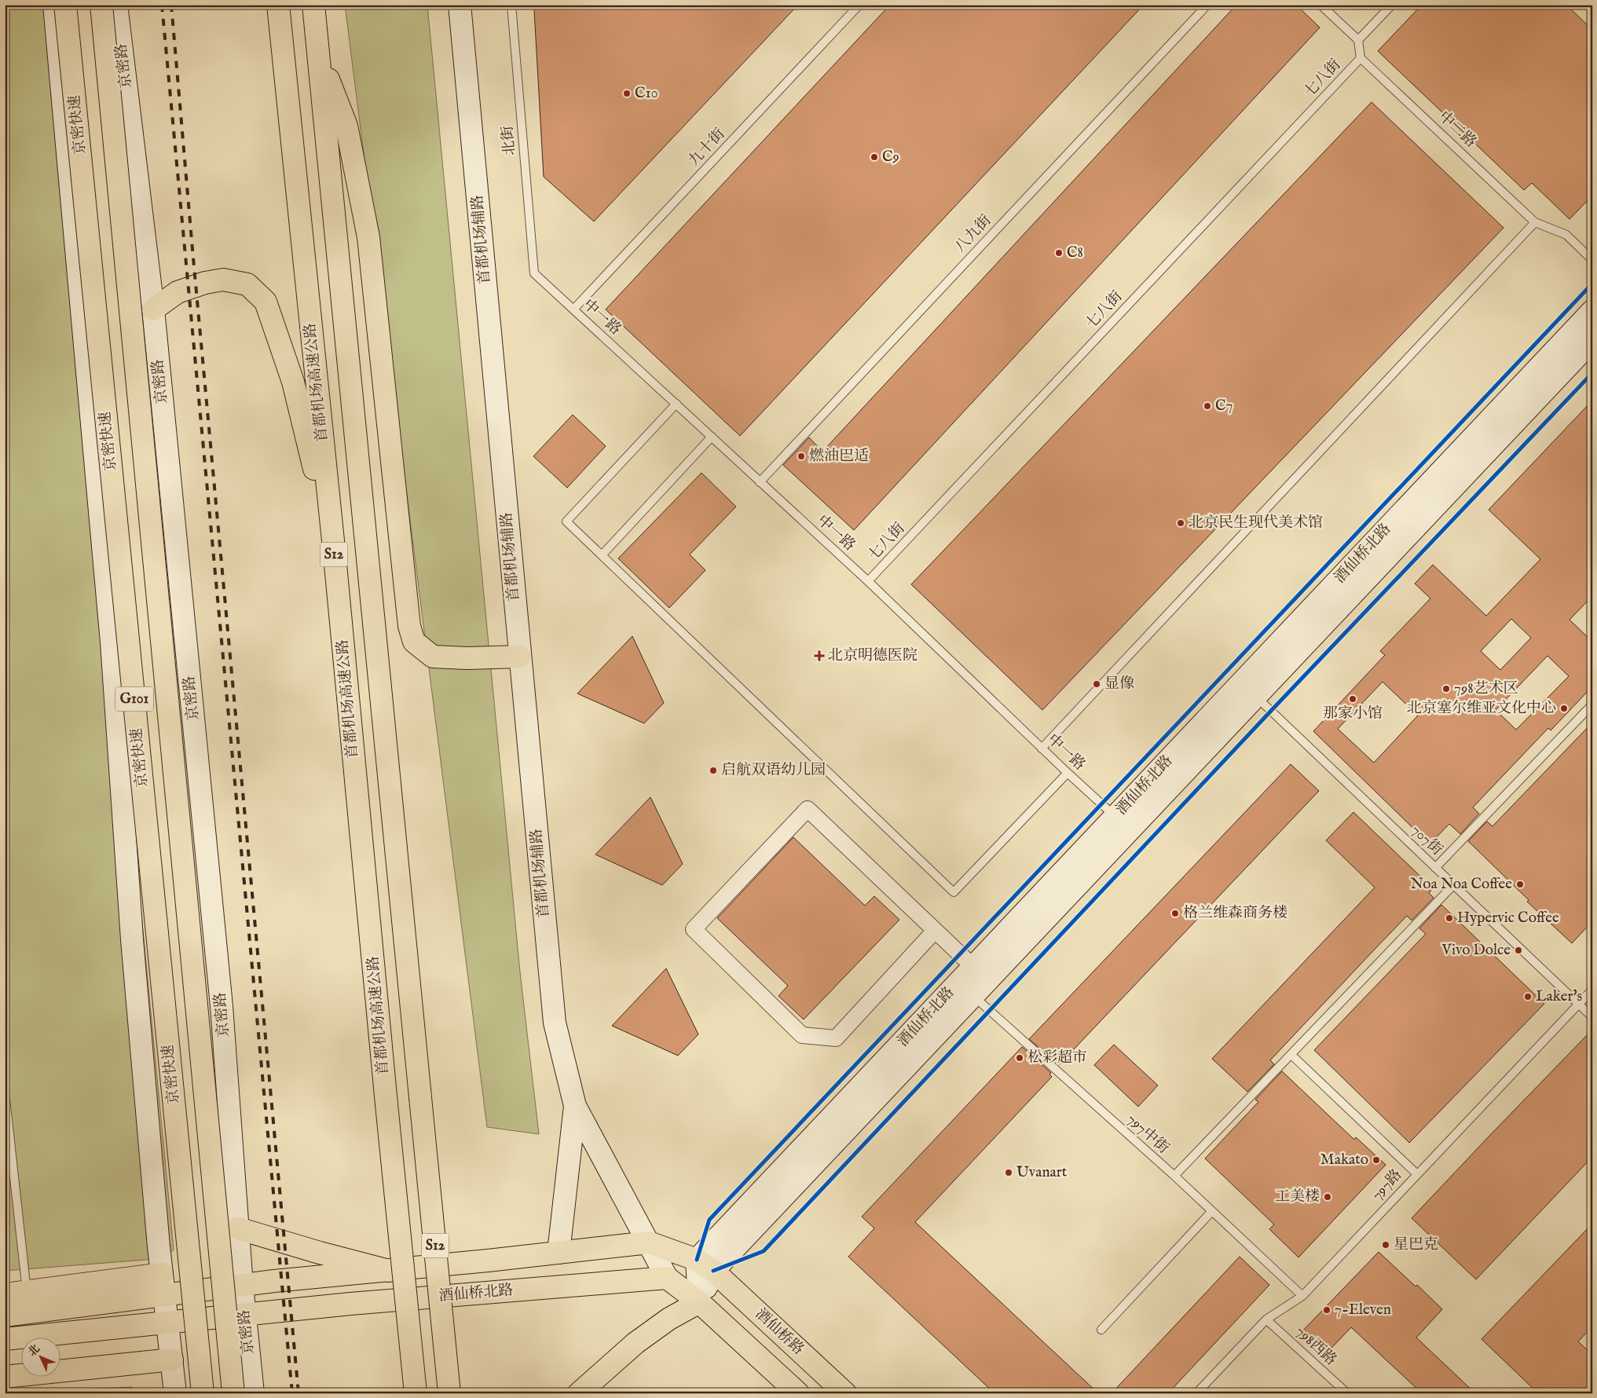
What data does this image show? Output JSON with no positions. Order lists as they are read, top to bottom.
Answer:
{
  "streets": {
    "main road": [
      "京密路",
      "京密快速",
      "首都机场辅路",
      "首都机场高速公路",
      "酒仙桥北路",
      "S12",
      "G101",
      "酒仙桥路"
    ],
    "lane": [
      "七八街",
      "中二路",
      "北街",
      "九十街",
      "八九街",
      "中一路",
      "707街",
      "797中街",
      "797路",
      "798西路"
    ]
  },
  "crossings": [
    ["京密路", "酒仙桥北路"],
    ["七八街", "中二路"],
    ["七八街", "中一路"],
    ["北街", "中一路"],
    ["九十街", "中一路"],
    ["八九街", "中一路"],
    ["中一路", "酒仙桥北路"],
    ["酒仙桥北路", "G101"],
    ["酒仙桥北路", "707街"],
    ["酒仙桥北路", "797中街"],
    ["酒仙桥北路", "酒仙桥路"],
    ["707街", "797路"],
    ["797中街", "797路"],
    ["797路", "798西路"]
  ],
  "places": {
    "other": [
      "C10",
      "C9",
      "C8",
      "C7",
      "燃油巴适",
      "北京民生现代美术馆",
      "显像",
      "798艺术区",
      "那家小馆",
      "北京塞尔维亚文化中心",
      "启航双语幼儿园",
      "Noa Noa Coffee",
      "格兰维森商务楼",
      "Hypervic Coffee",
      "Vivo Dolce",
      "Laker's",
      "松彩超市",
      "Makato",
      "Uvanart",
      "工美楼",
      "星巴克",
      "7-Eleven"
    ],
    "health": ["北京明德医院"]
  },
  "north": "top left"
}
